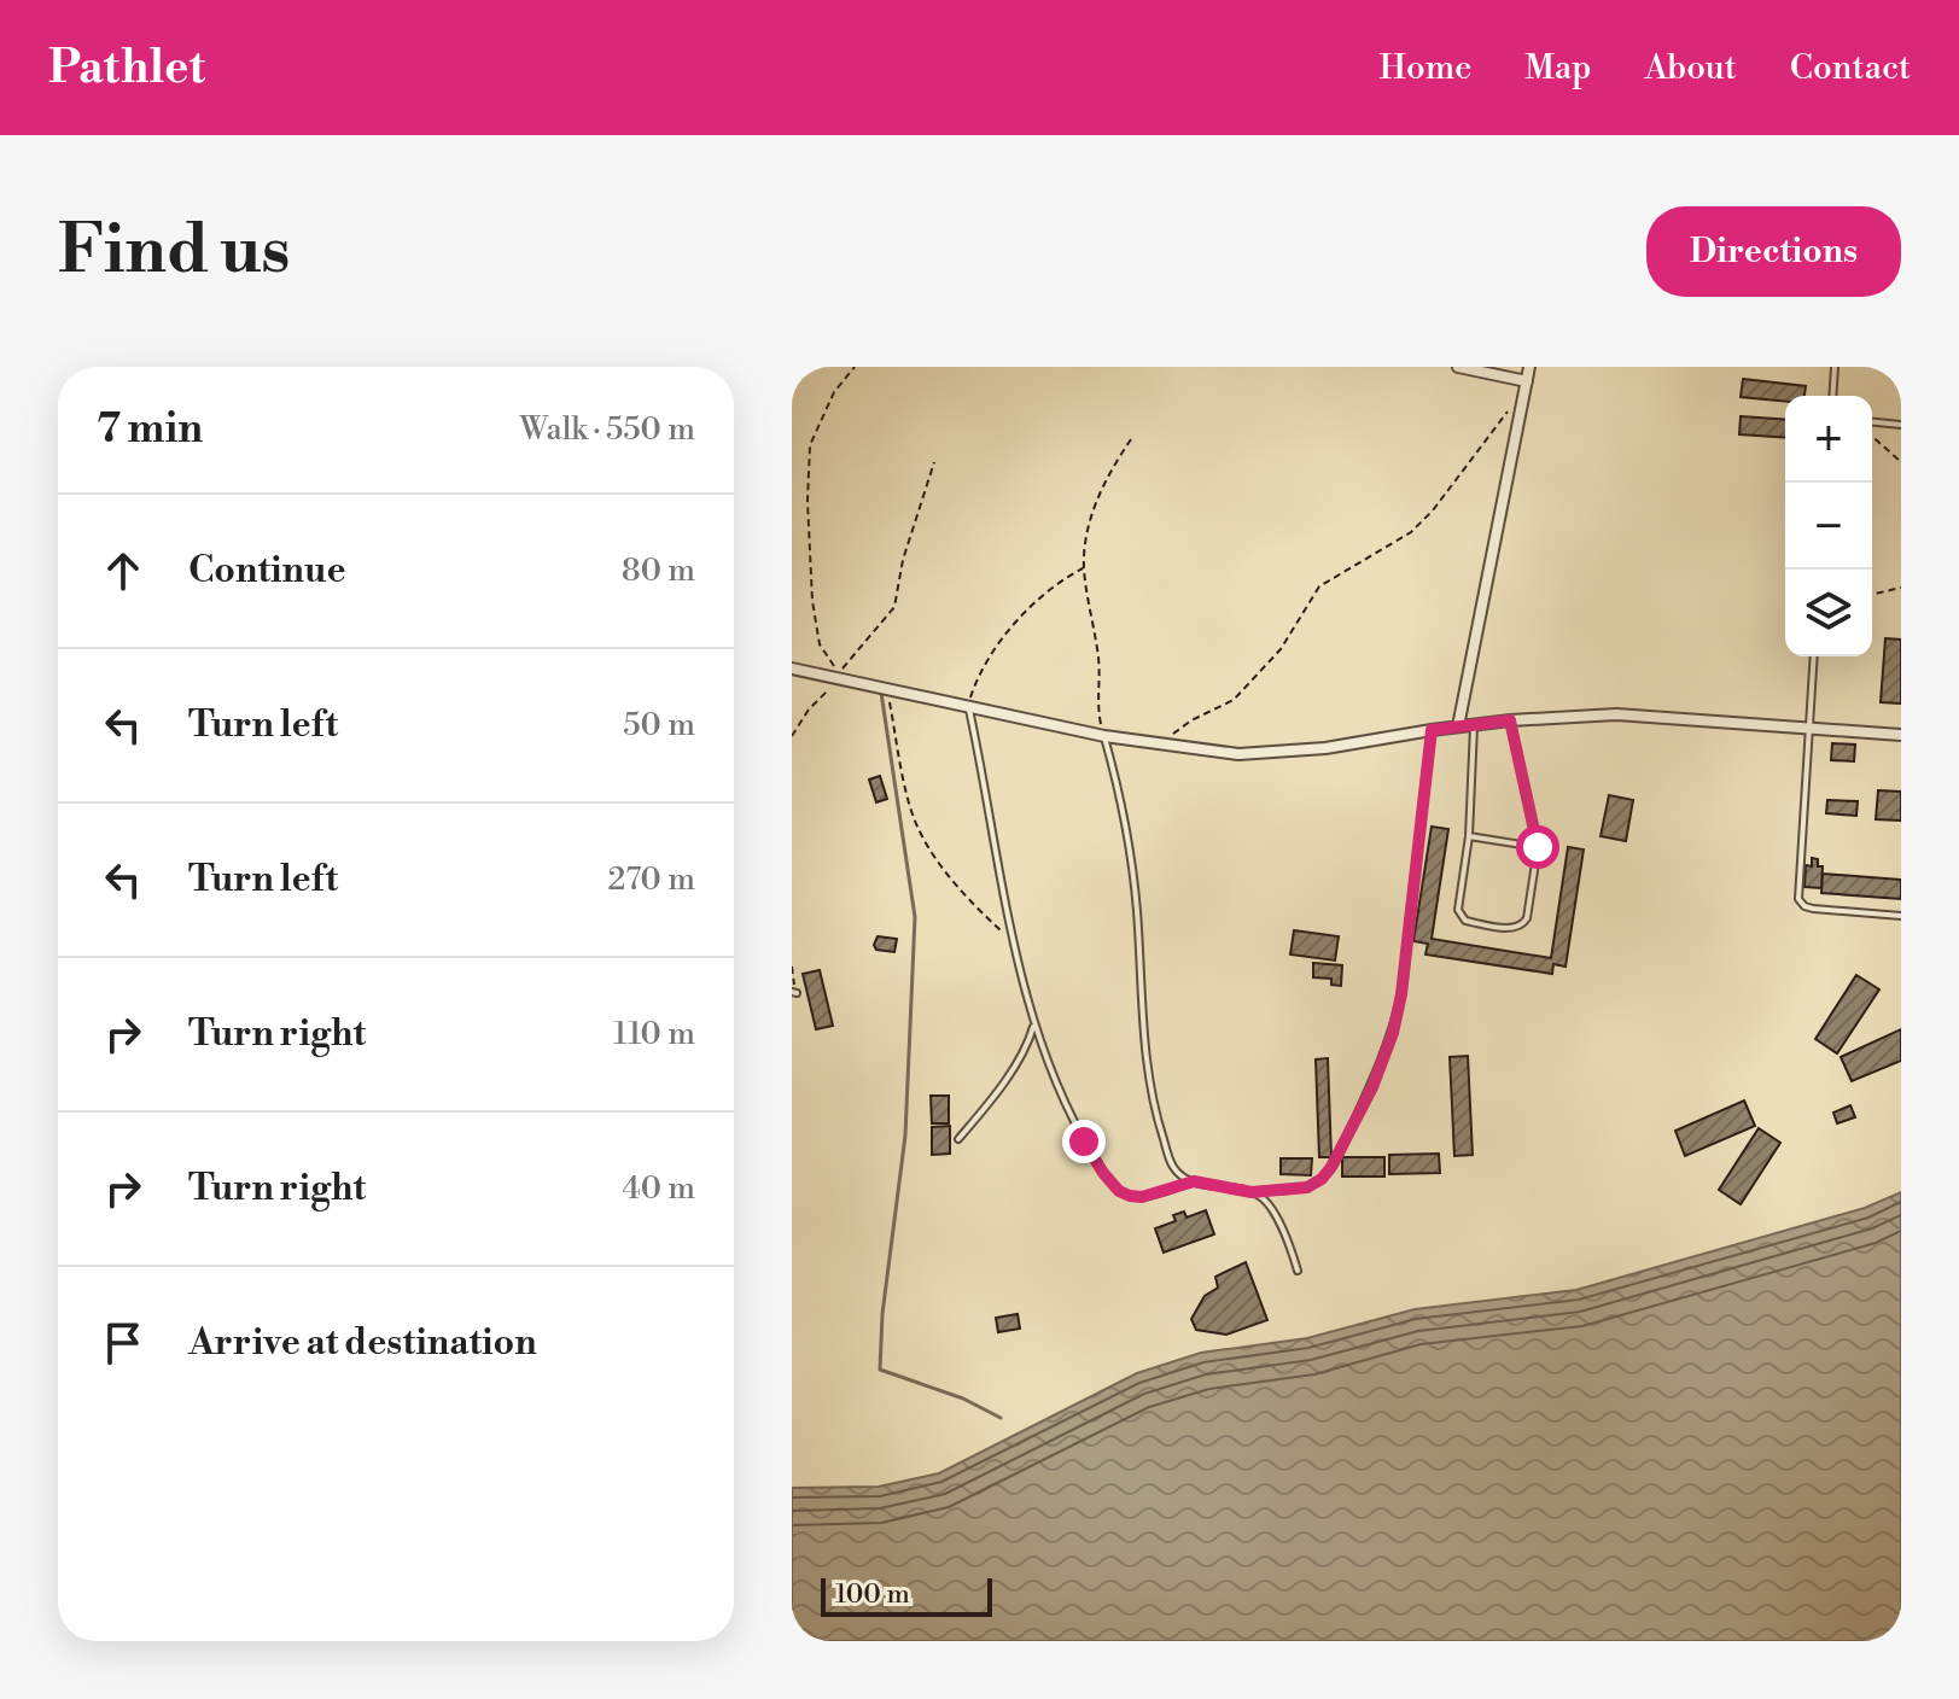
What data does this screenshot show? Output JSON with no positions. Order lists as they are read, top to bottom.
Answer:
{
  "scale_bar": "100 m",
  "page": {
    "header": "Pathlet",
    "nav": [
      "Home",
      "Map",
      "About",
      "Contact"
    ],
    "buttons": "Directions",
    "title": "Find us",
    "heading": ["7 min", "Walk · 550 m"],
    "map_buttons": ["+", "−"],
    "list": [
      ["Continue", "80 m"],
      ["Turn left", "50 m"],
      ["Turn left", "270 m"],
      ["Turn right", "110 m"],
      ["Turn right", "40 m"],
      "Arrive at destination"
    ],
    "scale": "100 m"
  }
}
